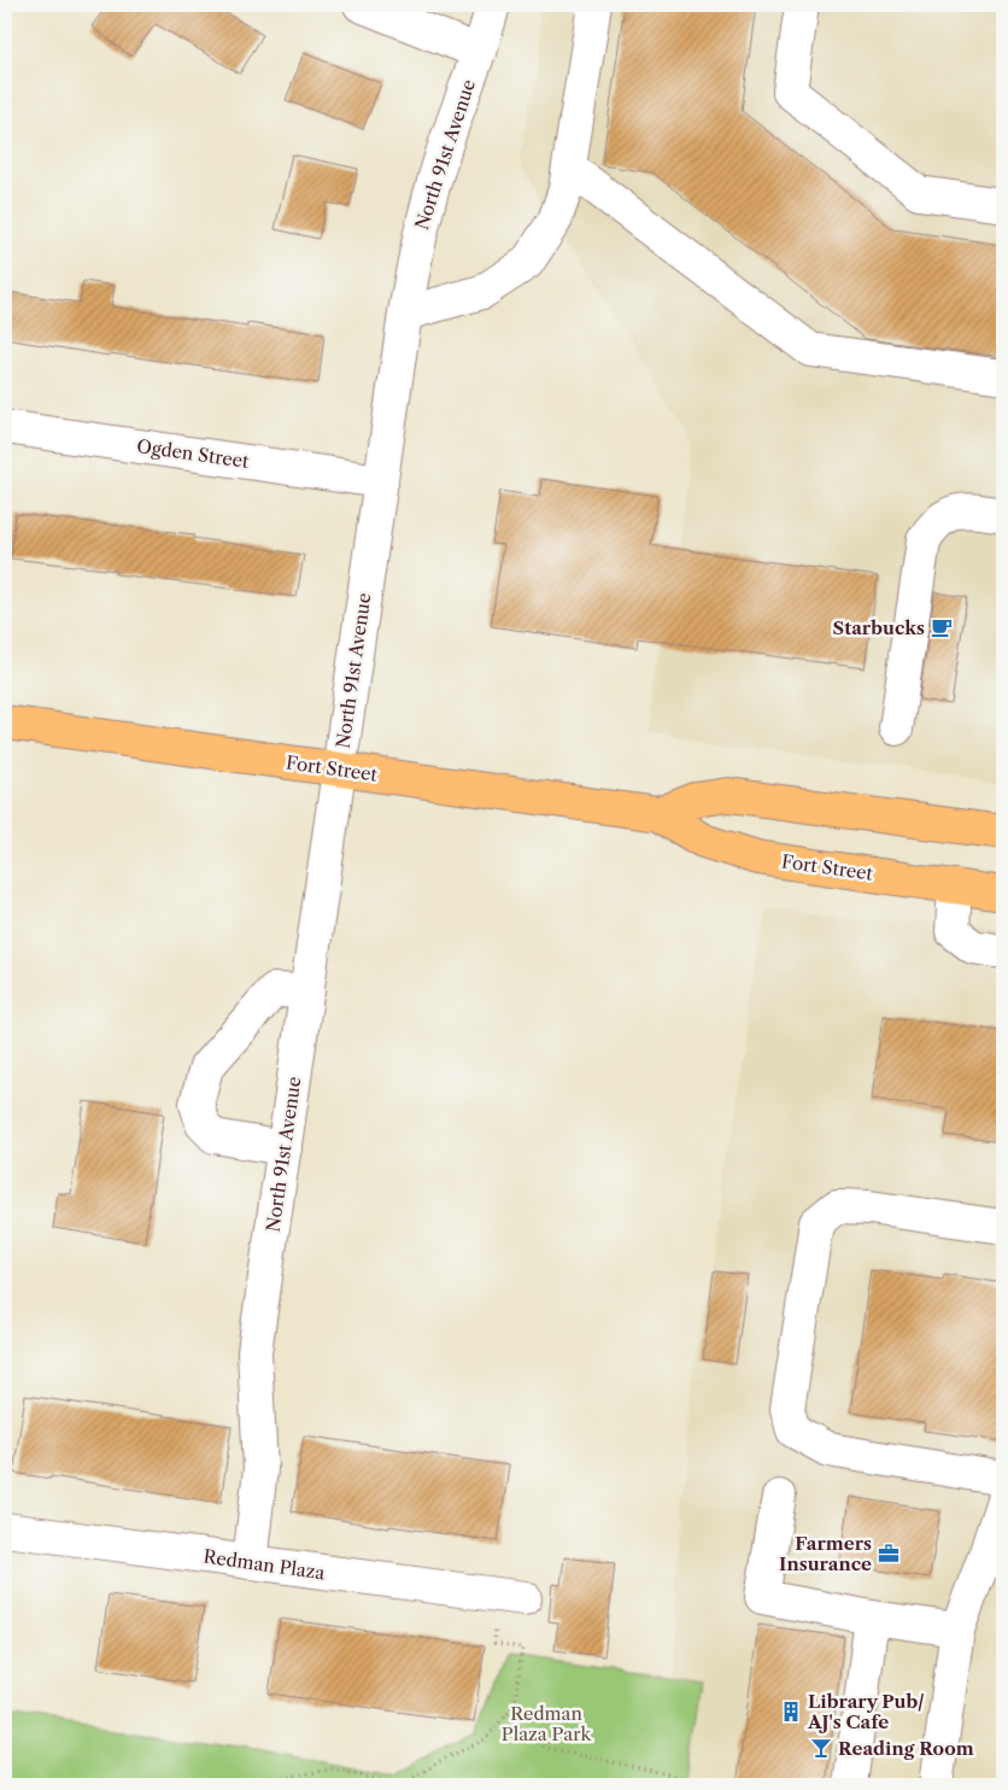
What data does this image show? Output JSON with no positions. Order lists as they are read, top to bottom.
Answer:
{
  "streets": {
    "main road": ["Fort Street"],
    "street": ["North 91st Avenue", "Ogden Street", "Redman Plaza"]
  },
  "crossings": [
    ["North 91st Avenue", "Ogden Street"],
    ["North 91st Avenue", "Fort Street"],
    ["North 91st Avenue", "Redman Plaza"]
  ],
  "parks": ["Redman Plaza Park"],
  "places": {
    "cafe": ["Starbucks"],
    "office": ["Farmers Insurance"],
    "building": ["Library Pub/ AJ's Cafe"],
    "bar": ["Reading Room"]
  }
}
